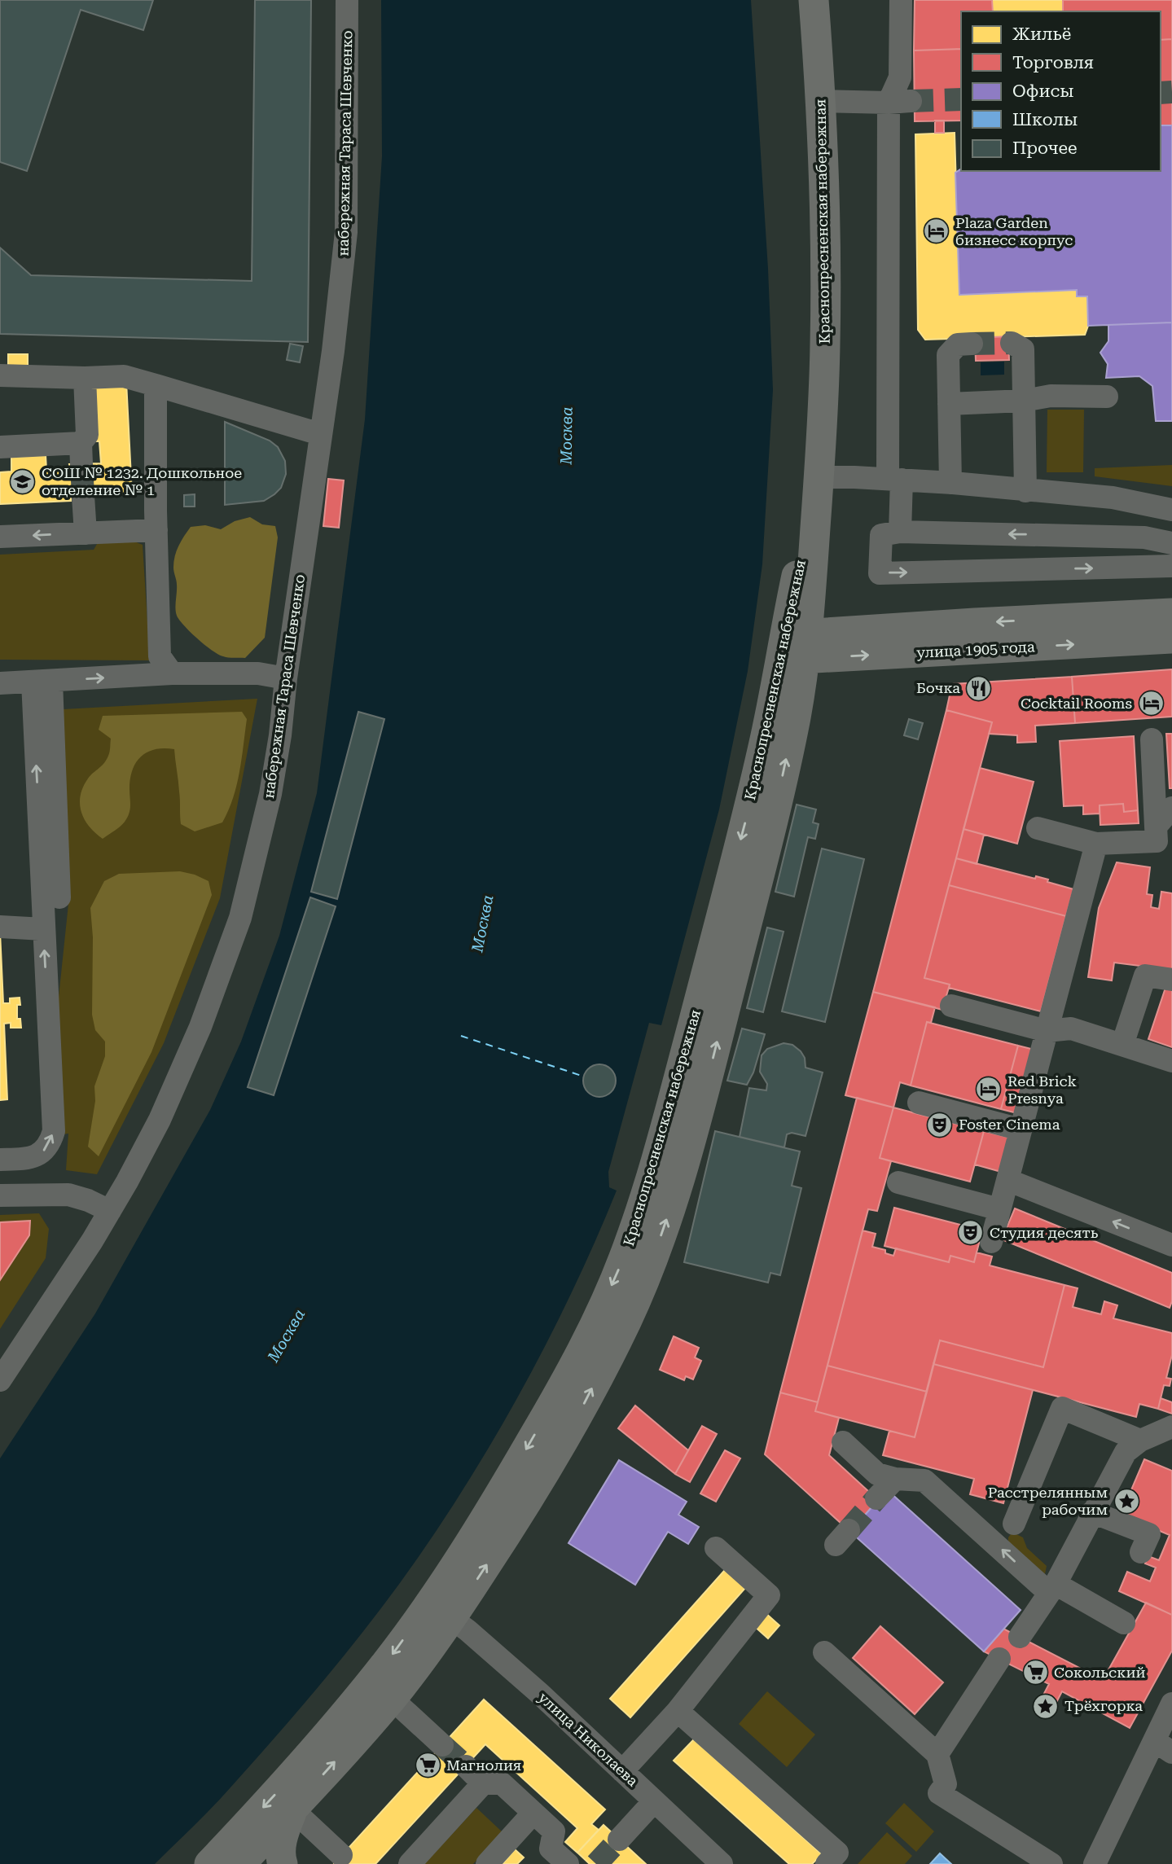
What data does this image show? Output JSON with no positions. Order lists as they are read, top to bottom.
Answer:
{
  "streets": {
    "main road": ["Краснопресненская набережная", "улица 1905 года"],
    "street": ["набережная Тараса Шевченко", "улица Николаева"]
  },
  "crossings": [
    ["Краснопресненская набережная", "улица 1905 года"],
    ["Краснопресненская набережная", "улица Николаева"]
  ],
  "water": ["Москва"],
  "places": {
    "hotel": ["Plaza Garden бизнесс корпус", "Cocktail Rooms", "Red Brick Presnya"],
    "school or university": ["СОШ № 1232. Дошкольное отделение № 1"],
    "restaurant": ["Бочка"],
    "theatre": ["Foster Cinema", "Студия десять"],
    "place": ["Расстрелянным рабочим", "Трёхгорка"],
    "supermarket": ["Сокольский", "Магнолия"]
  },
  "legend": [
    "Жильё",
    "Торговля",
    "Офисы",
    "Школы",
    "Прочее"
  ]
}
